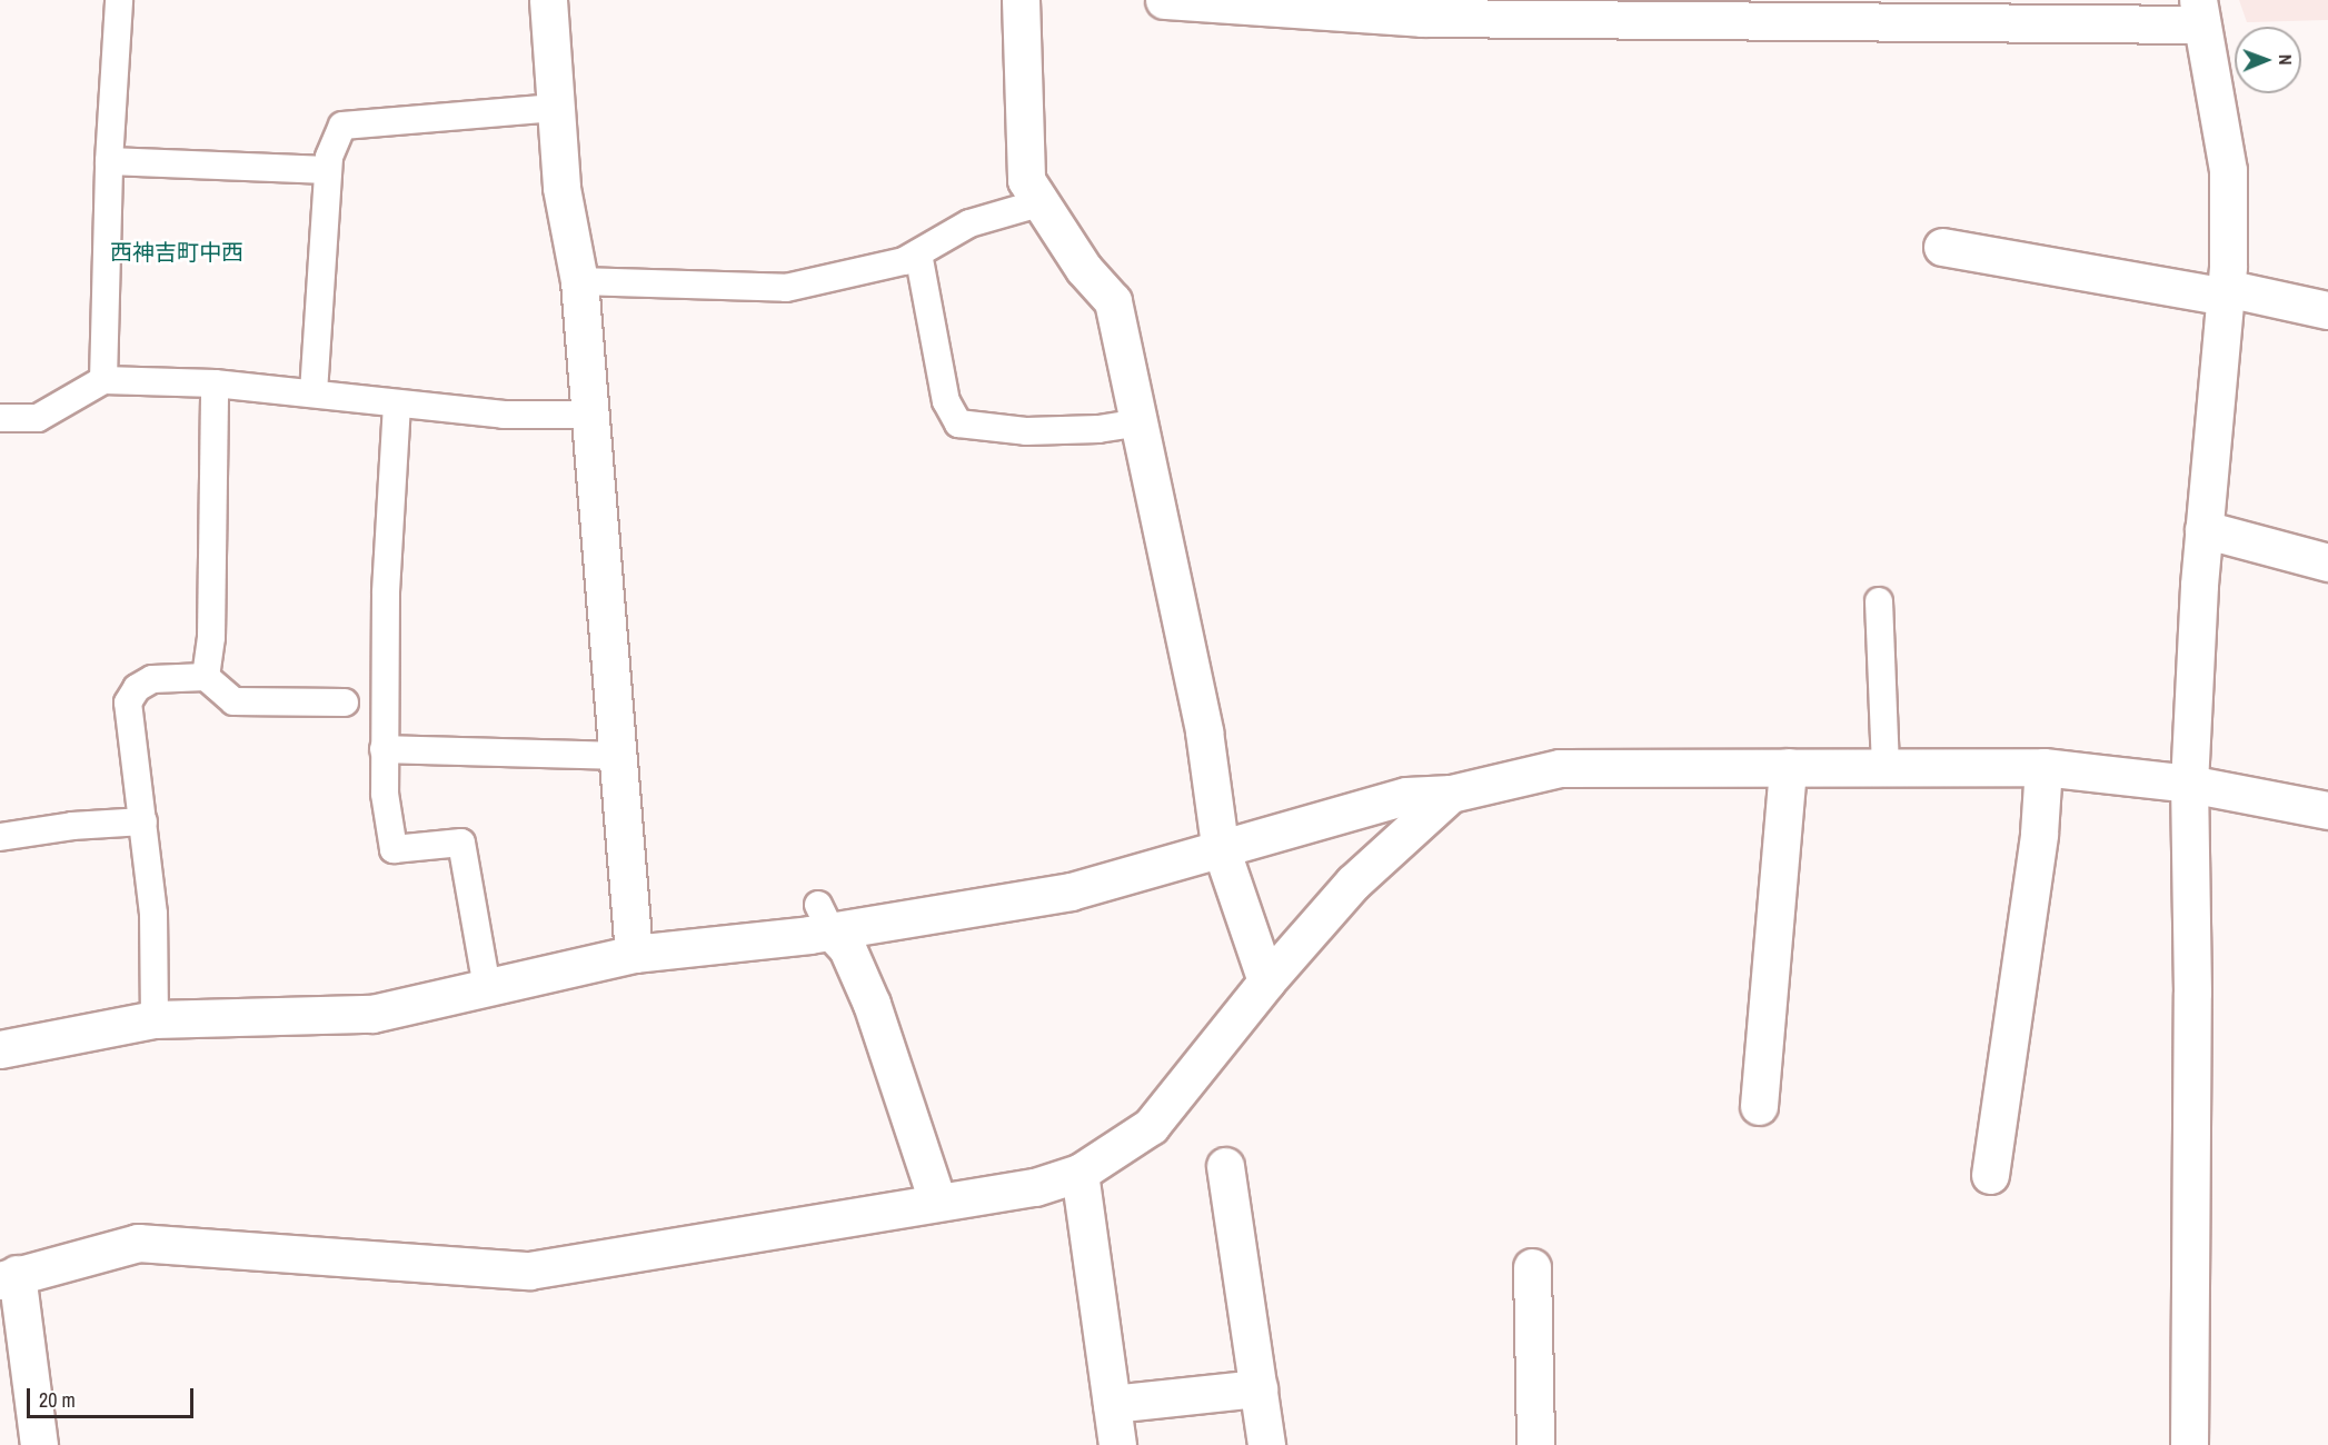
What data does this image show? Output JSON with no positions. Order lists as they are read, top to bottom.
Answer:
{
  "districts": ["西神吉町中西"],
  "scale_bar": "20 m",
  "north": "right"
}
